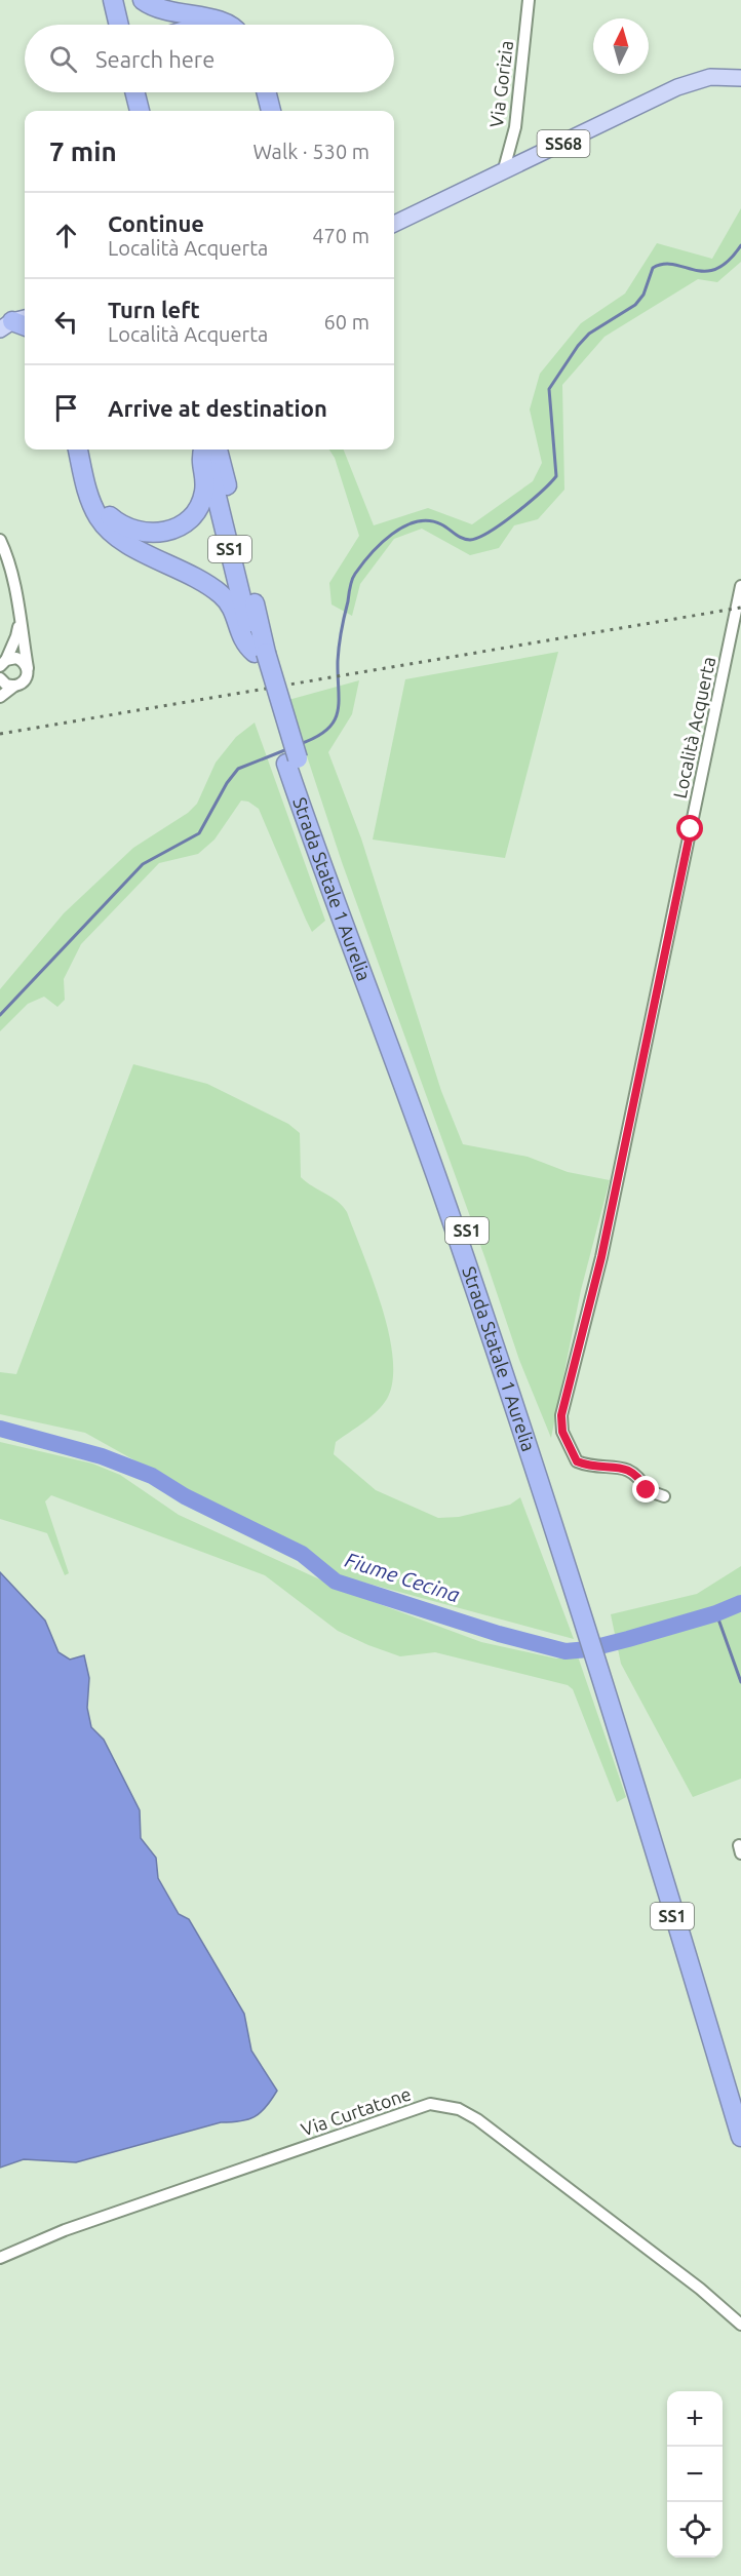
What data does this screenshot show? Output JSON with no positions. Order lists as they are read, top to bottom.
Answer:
{
  "streets": {
    "highway": ["SS1", "Strada Statale 1 Aurelia"],
    "main road": ["SS68"],
    "street": ["Via Gorizia", "Località Acquerta", "Via Curtatone"]
  },
  "crossings": [
    ["Via Gorizia", "SS68"]
  ],
  "water": ["Fiume Cecina"],
  "north": "top",
  "page": {
    "search": "Search here",
    "heading": ["7 min", "Walk · 530 m"],
    "list": [
      ["Continue", "Località Acquerta", "470 m"],
      ["Turn left", "Località Acquerta", "60 m"],
      "Arrive at destination"
    ],
    "map_buttons": ["+", "−"]
  }
}
